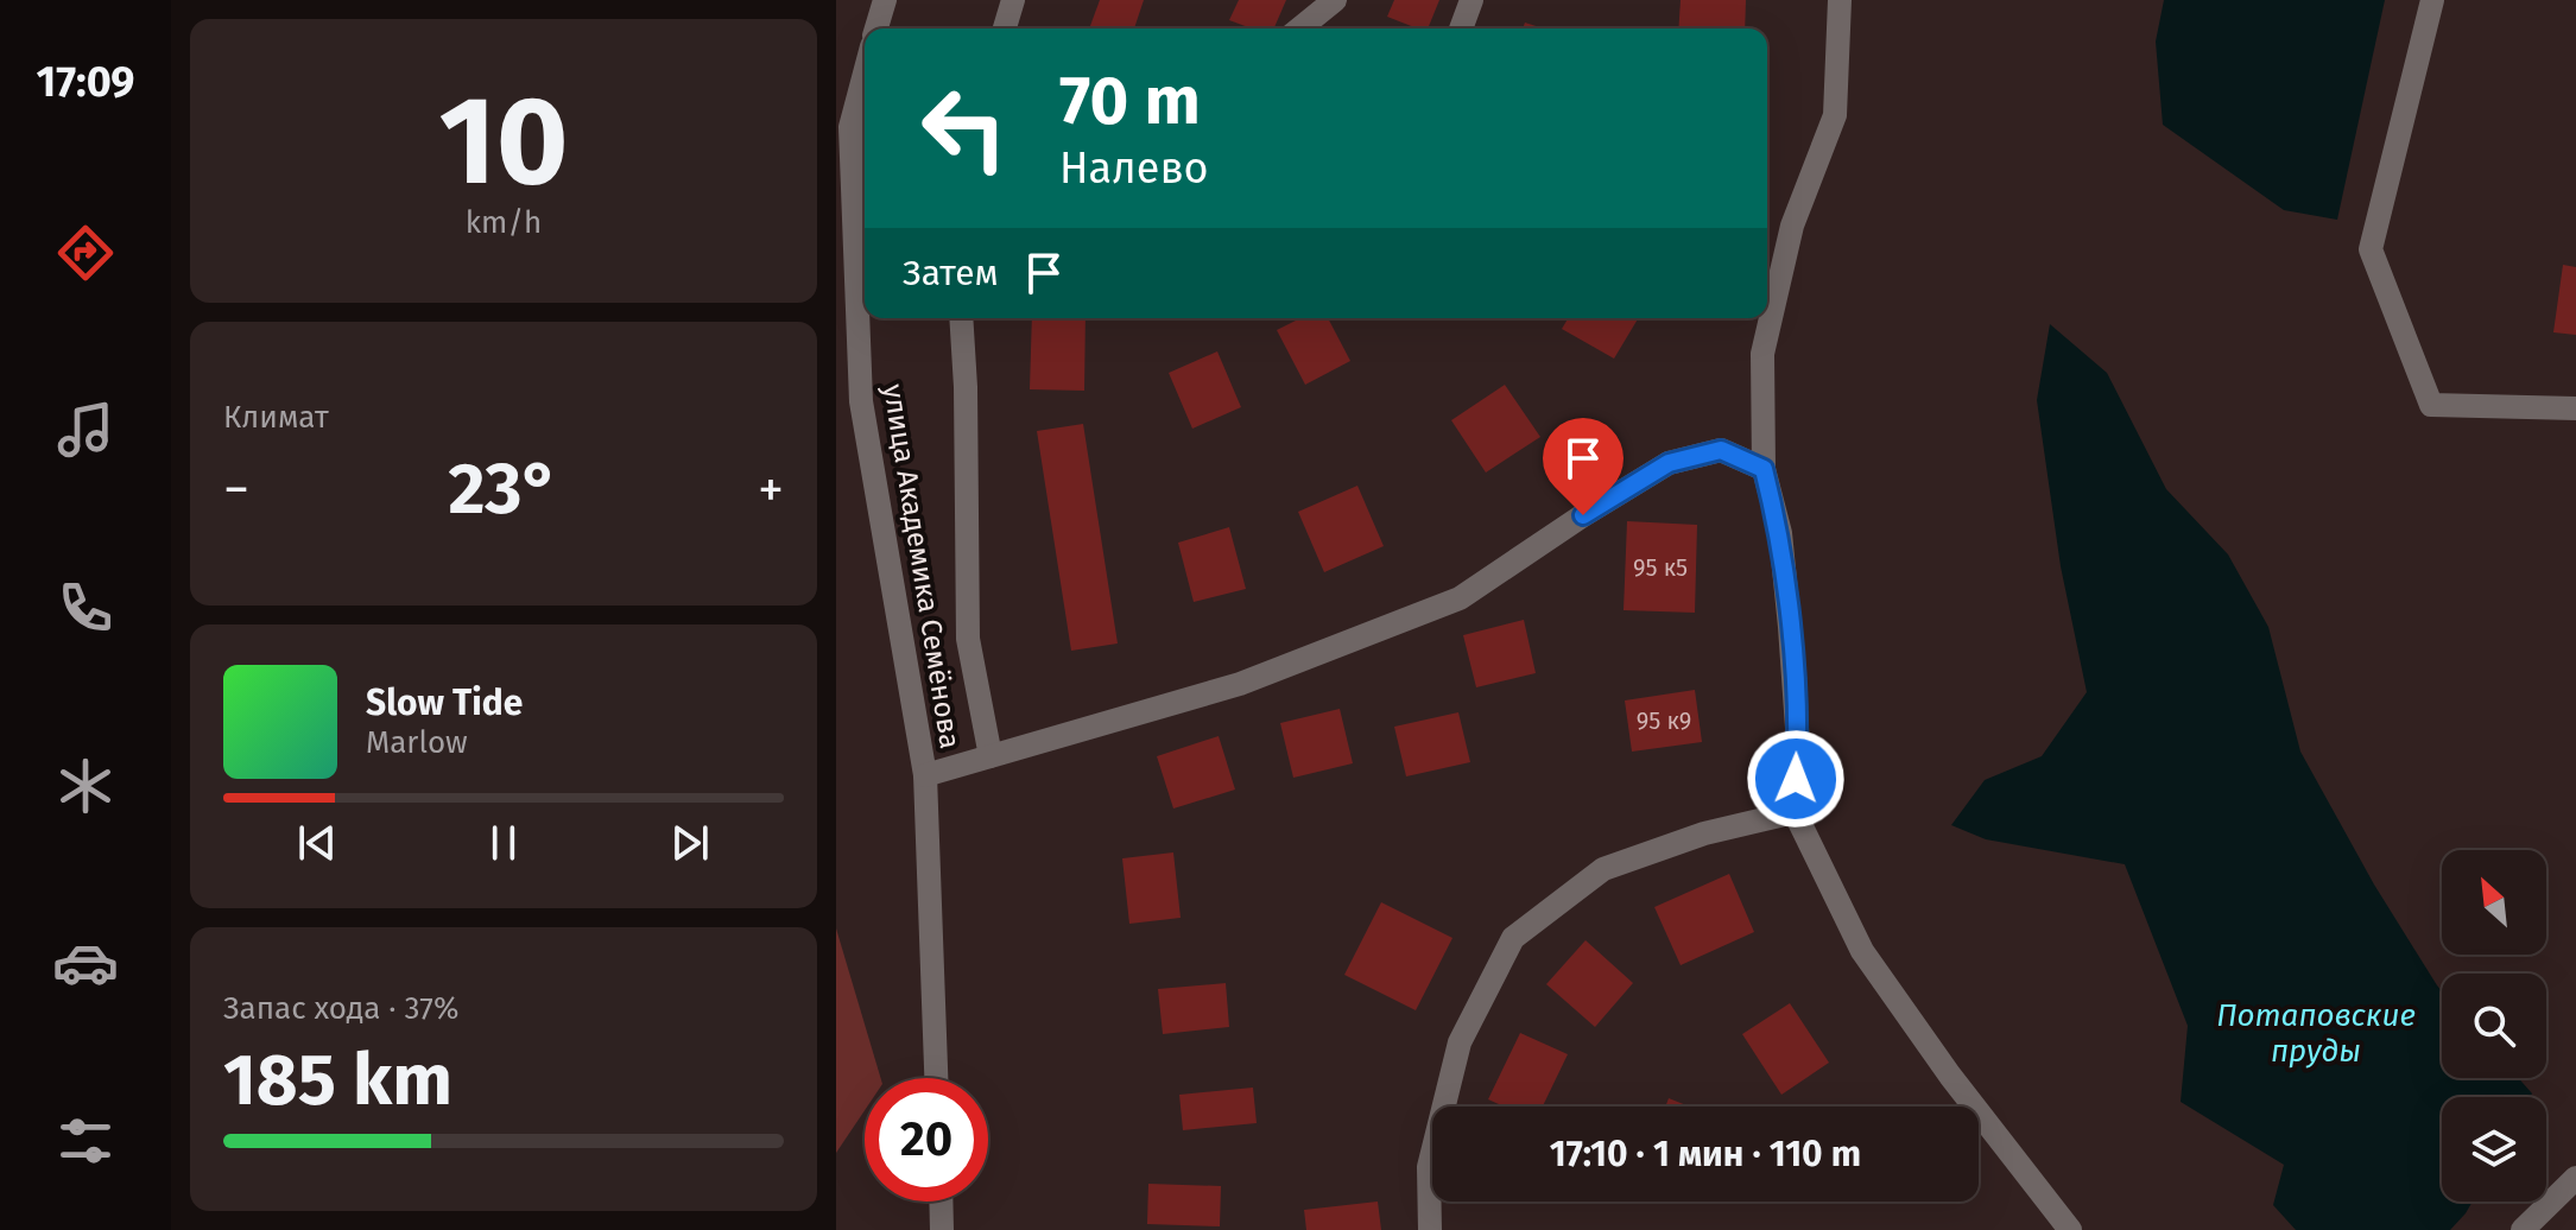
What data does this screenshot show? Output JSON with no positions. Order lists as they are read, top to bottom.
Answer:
{
  "streets": {
    "street": ["улица Академика Семёнова"]
  },
  "water": ["Потаповские пруды"],
  "house_numbers": ["95 к5", "95 к9"],
  "north": "top left",
  "page": {
    "tabs": "17:09",
    "tile": [
      ["10", "km/h"],
      "Климат",
      ["Запас хода · 37%", "185 km"]
    ],
    "turn": ["70 m", "Налево"],
    "then": "Затем",
    "heat": ["−", "23°", "+"],
    "song": ["Slow Tide", "Marlow"],
    "limit": "20",
    "trip": "17:10 · 1 мин · 110 m"
  }
}
